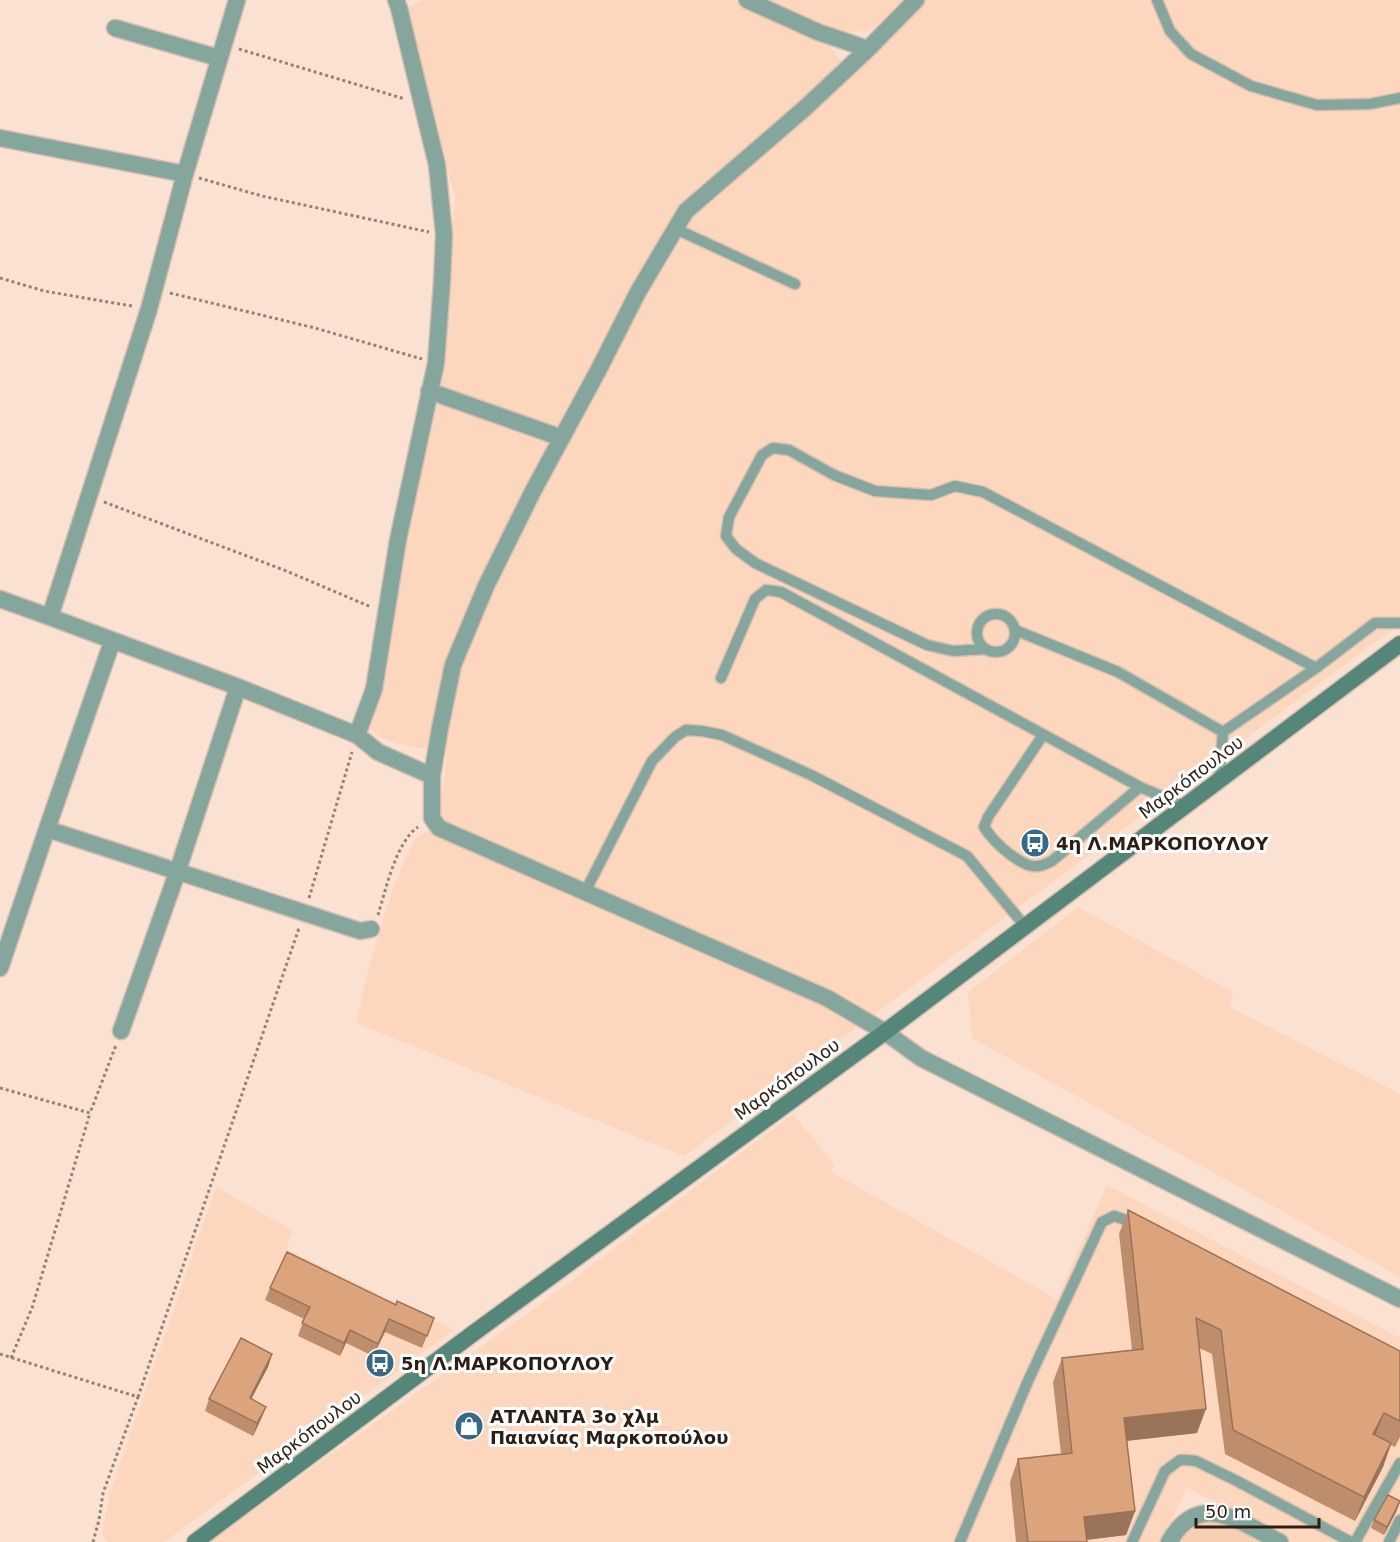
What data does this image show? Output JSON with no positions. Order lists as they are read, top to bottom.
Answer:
{
  "streets": {
    "main road": ["Μαρκόπουλου"]
  },
  "places": {
    "bus stop": ["4η Λ.ΜΑΡΚΟΠΟΥΛΟΥ", "5η Λ.ΜΑΡΚΟΠΟΥΛΟΥ"],
    "shop": ["ΑΤΛΑΝΤΑ 3ο χλμ Παιανίας Μαρκοπούλου"]
  },
  "scale_bar": "50 m"
}
